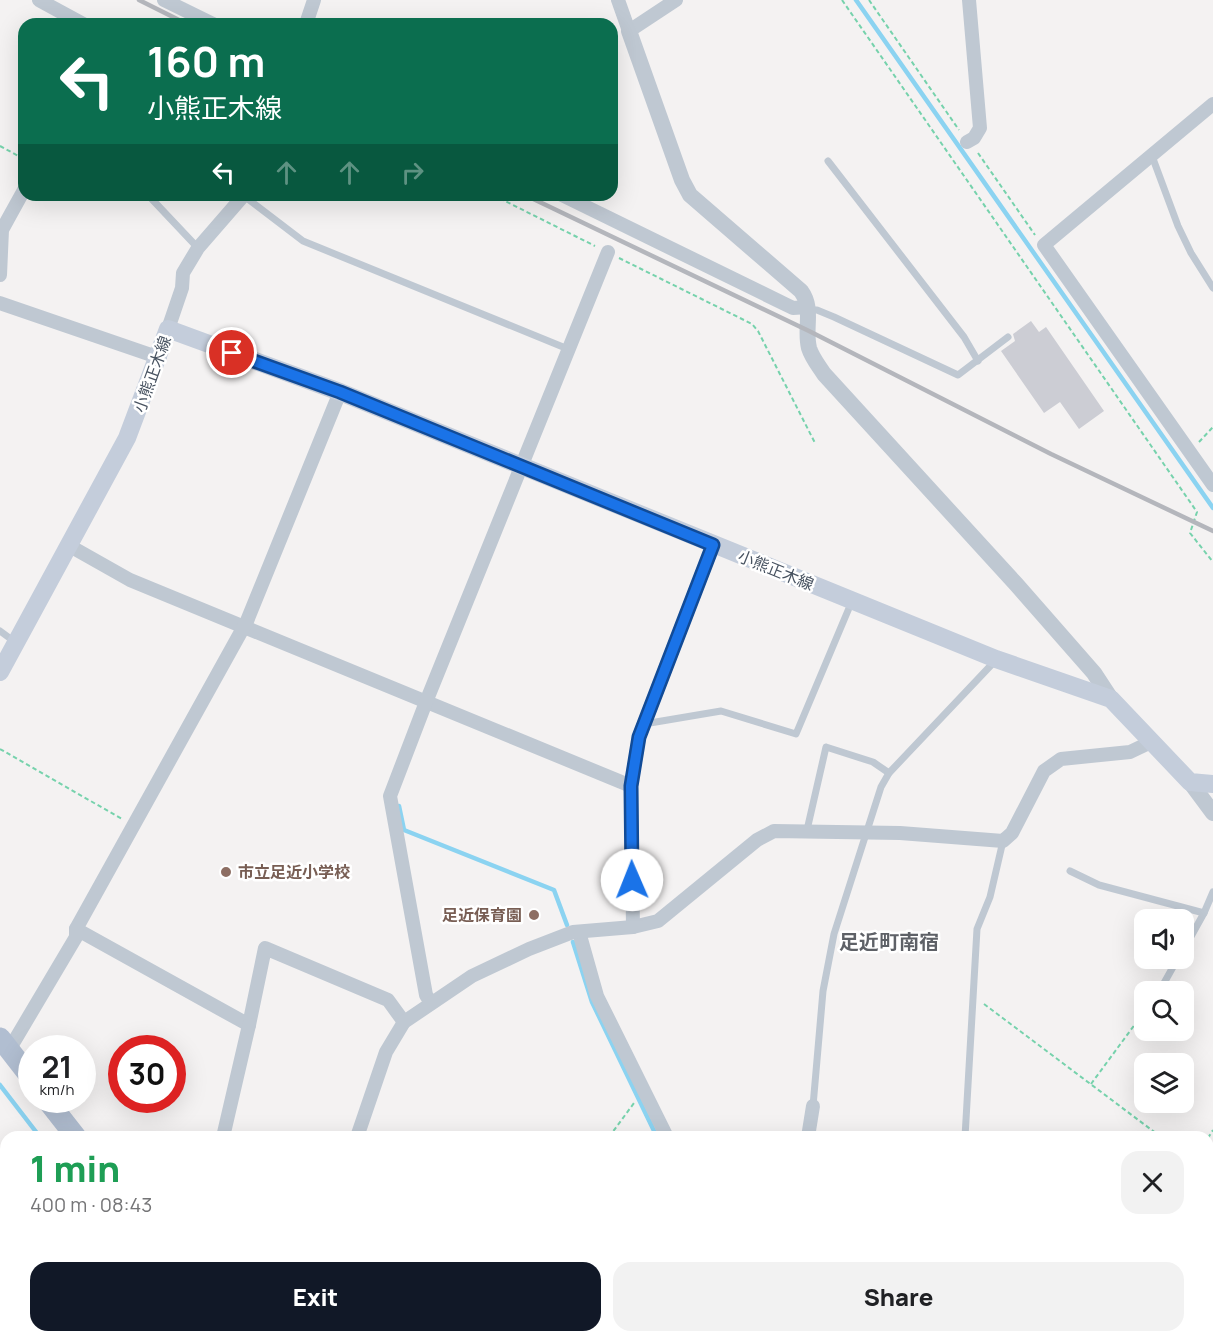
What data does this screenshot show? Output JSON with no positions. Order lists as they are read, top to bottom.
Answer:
{
  "streets": {
    "main road": ["小熊正木線"]
  },
  "districts": ["足近町南宿"],
  "places": ["市立足近小学校", "足近保育園"],
  "page": {
    "turn": ["160 m", "小熊正木線"],
    "speed": "21 km/h",
    "limit": "30",
    "heading": ["1 min", "400 m · 08:43"],
    "buttons": ["Exit", "Share"]
  }
}
